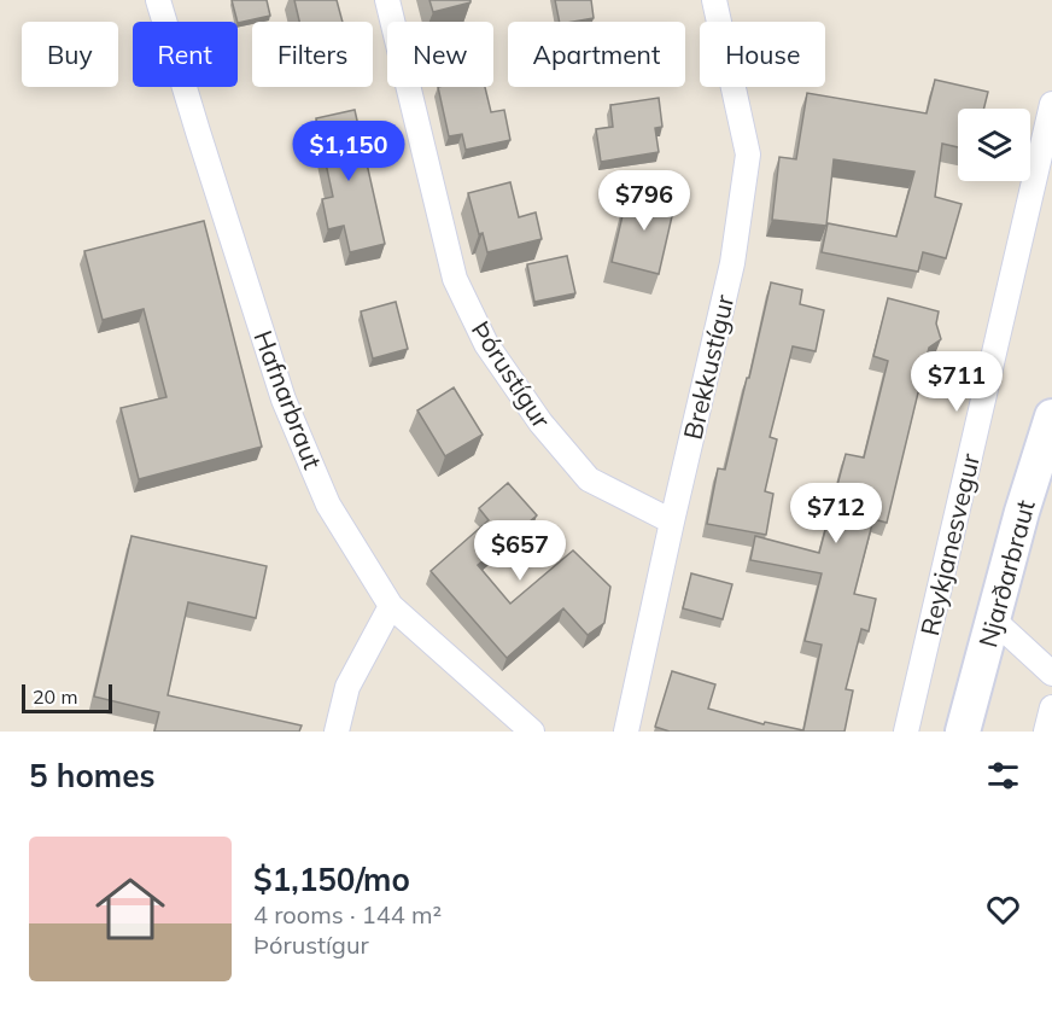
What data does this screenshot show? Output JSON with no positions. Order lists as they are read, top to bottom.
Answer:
{
  "streets": {
    "main road": ["Njarðarbraut"],
    "street": [
      "Brekkustígur",
      "Þórustígur",
      "Hafnarbraut",
      "Reykjanesvegur"
    ]
  },
  "crossings": [
    ["Brekkustígur", "Þórustígur"]
  ],
  "scale_bar": "20 m",
  "page": {
    "chip": [
      "Buy",
      "Rent",
      "Filters",
      "New",
      "Apartment",
      "House"
    ],
    "price": [
      "$1,150",
      "$796",
      "$711",
      "$712",
      "$657"
    ],
    "scale": "20 m",
    "heading": "5 homes",
    "list": [
      {
        "name": "$1,150/mo",
        "note": "4 rooms · 144 m² · Þórustígur"
      }
    ]
  }
}
